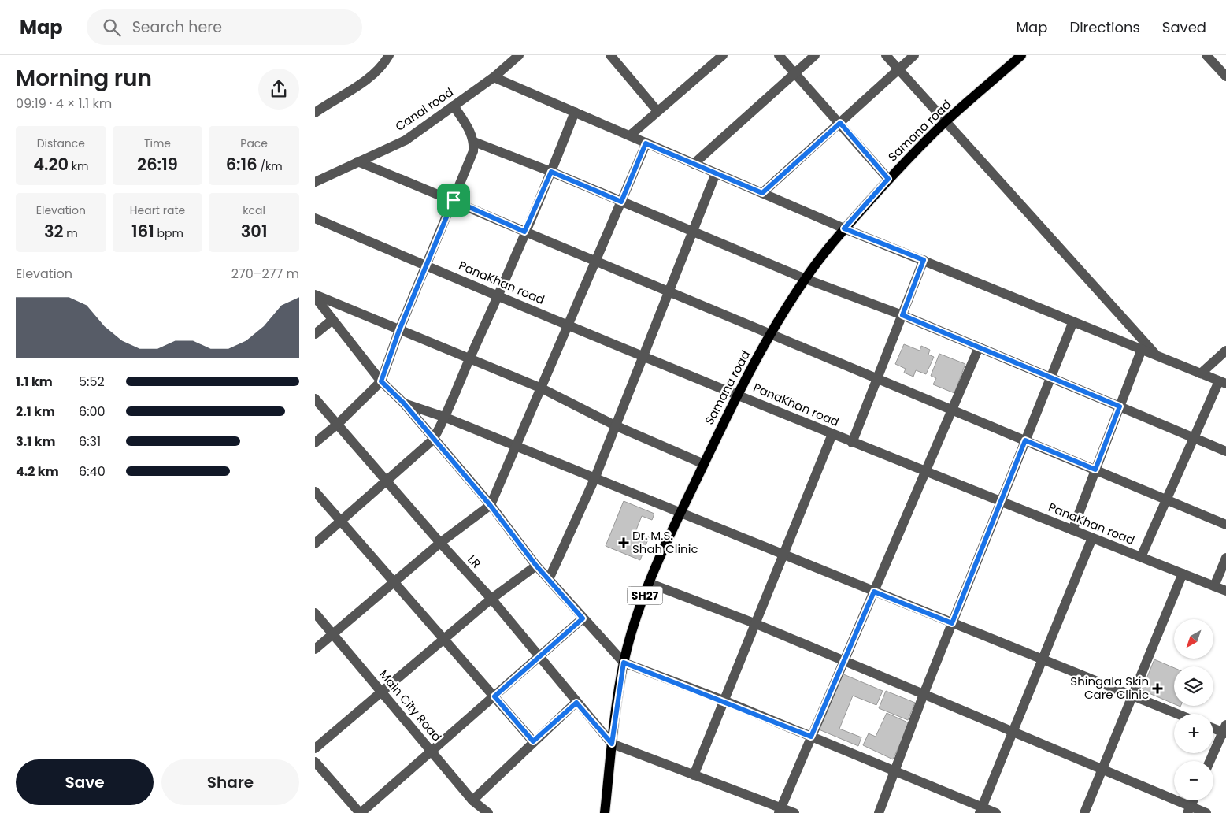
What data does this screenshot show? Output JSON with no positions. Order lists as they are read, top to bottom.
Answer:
{
  "streets": {
    "main road": ["Samana road", "SH27"],
    "street": [
      "Canal road",
      "PanaKhan road",
      "LR",
      "Main City Road"
    ]
  },
  "crossings": [
    ["Samana road", "PanaKhan road"],
    ["Samana road", "LR"]
  ],
  "places": {
    "health": ["Dr. M.S. Shah Clinic", "Shingala Skin Care Clinic"]
  },
  "north": "bottom left",
  "page": {
    "header": "Map",
    "search": "Search here",
    "nav": ["Map", "Directions", "Saved"],
    "heading": ["Morning run", "09:19 · 4 × 1.1 km"],
    "stats": [
      ["Distance", "4.20 km"],
      ["Time", "26:19"],
      ["Pace", "6:16 /km"],
      ["Elevation", "32 m"],
      ["Heart rate", "161 bpm"],
      ["kcal", "301"]
    ],
    "chart": ["Elevation", "270–277 m"],
    "list": [
      {
        "name": "1.1 km",
        "note": "5:52"
      },
      {
        "name": "2.1 km",
        "note": "6:00"
      },
      {
        "name": "3.1 km",
        "note": "6:31"
      },
      {
        "name": "4.2 km",
        "note": "6:40"
      }
    ],
    "map_buttons": ["+", "−"],
    "buttons": ["Save", "Share"]
  }
}
